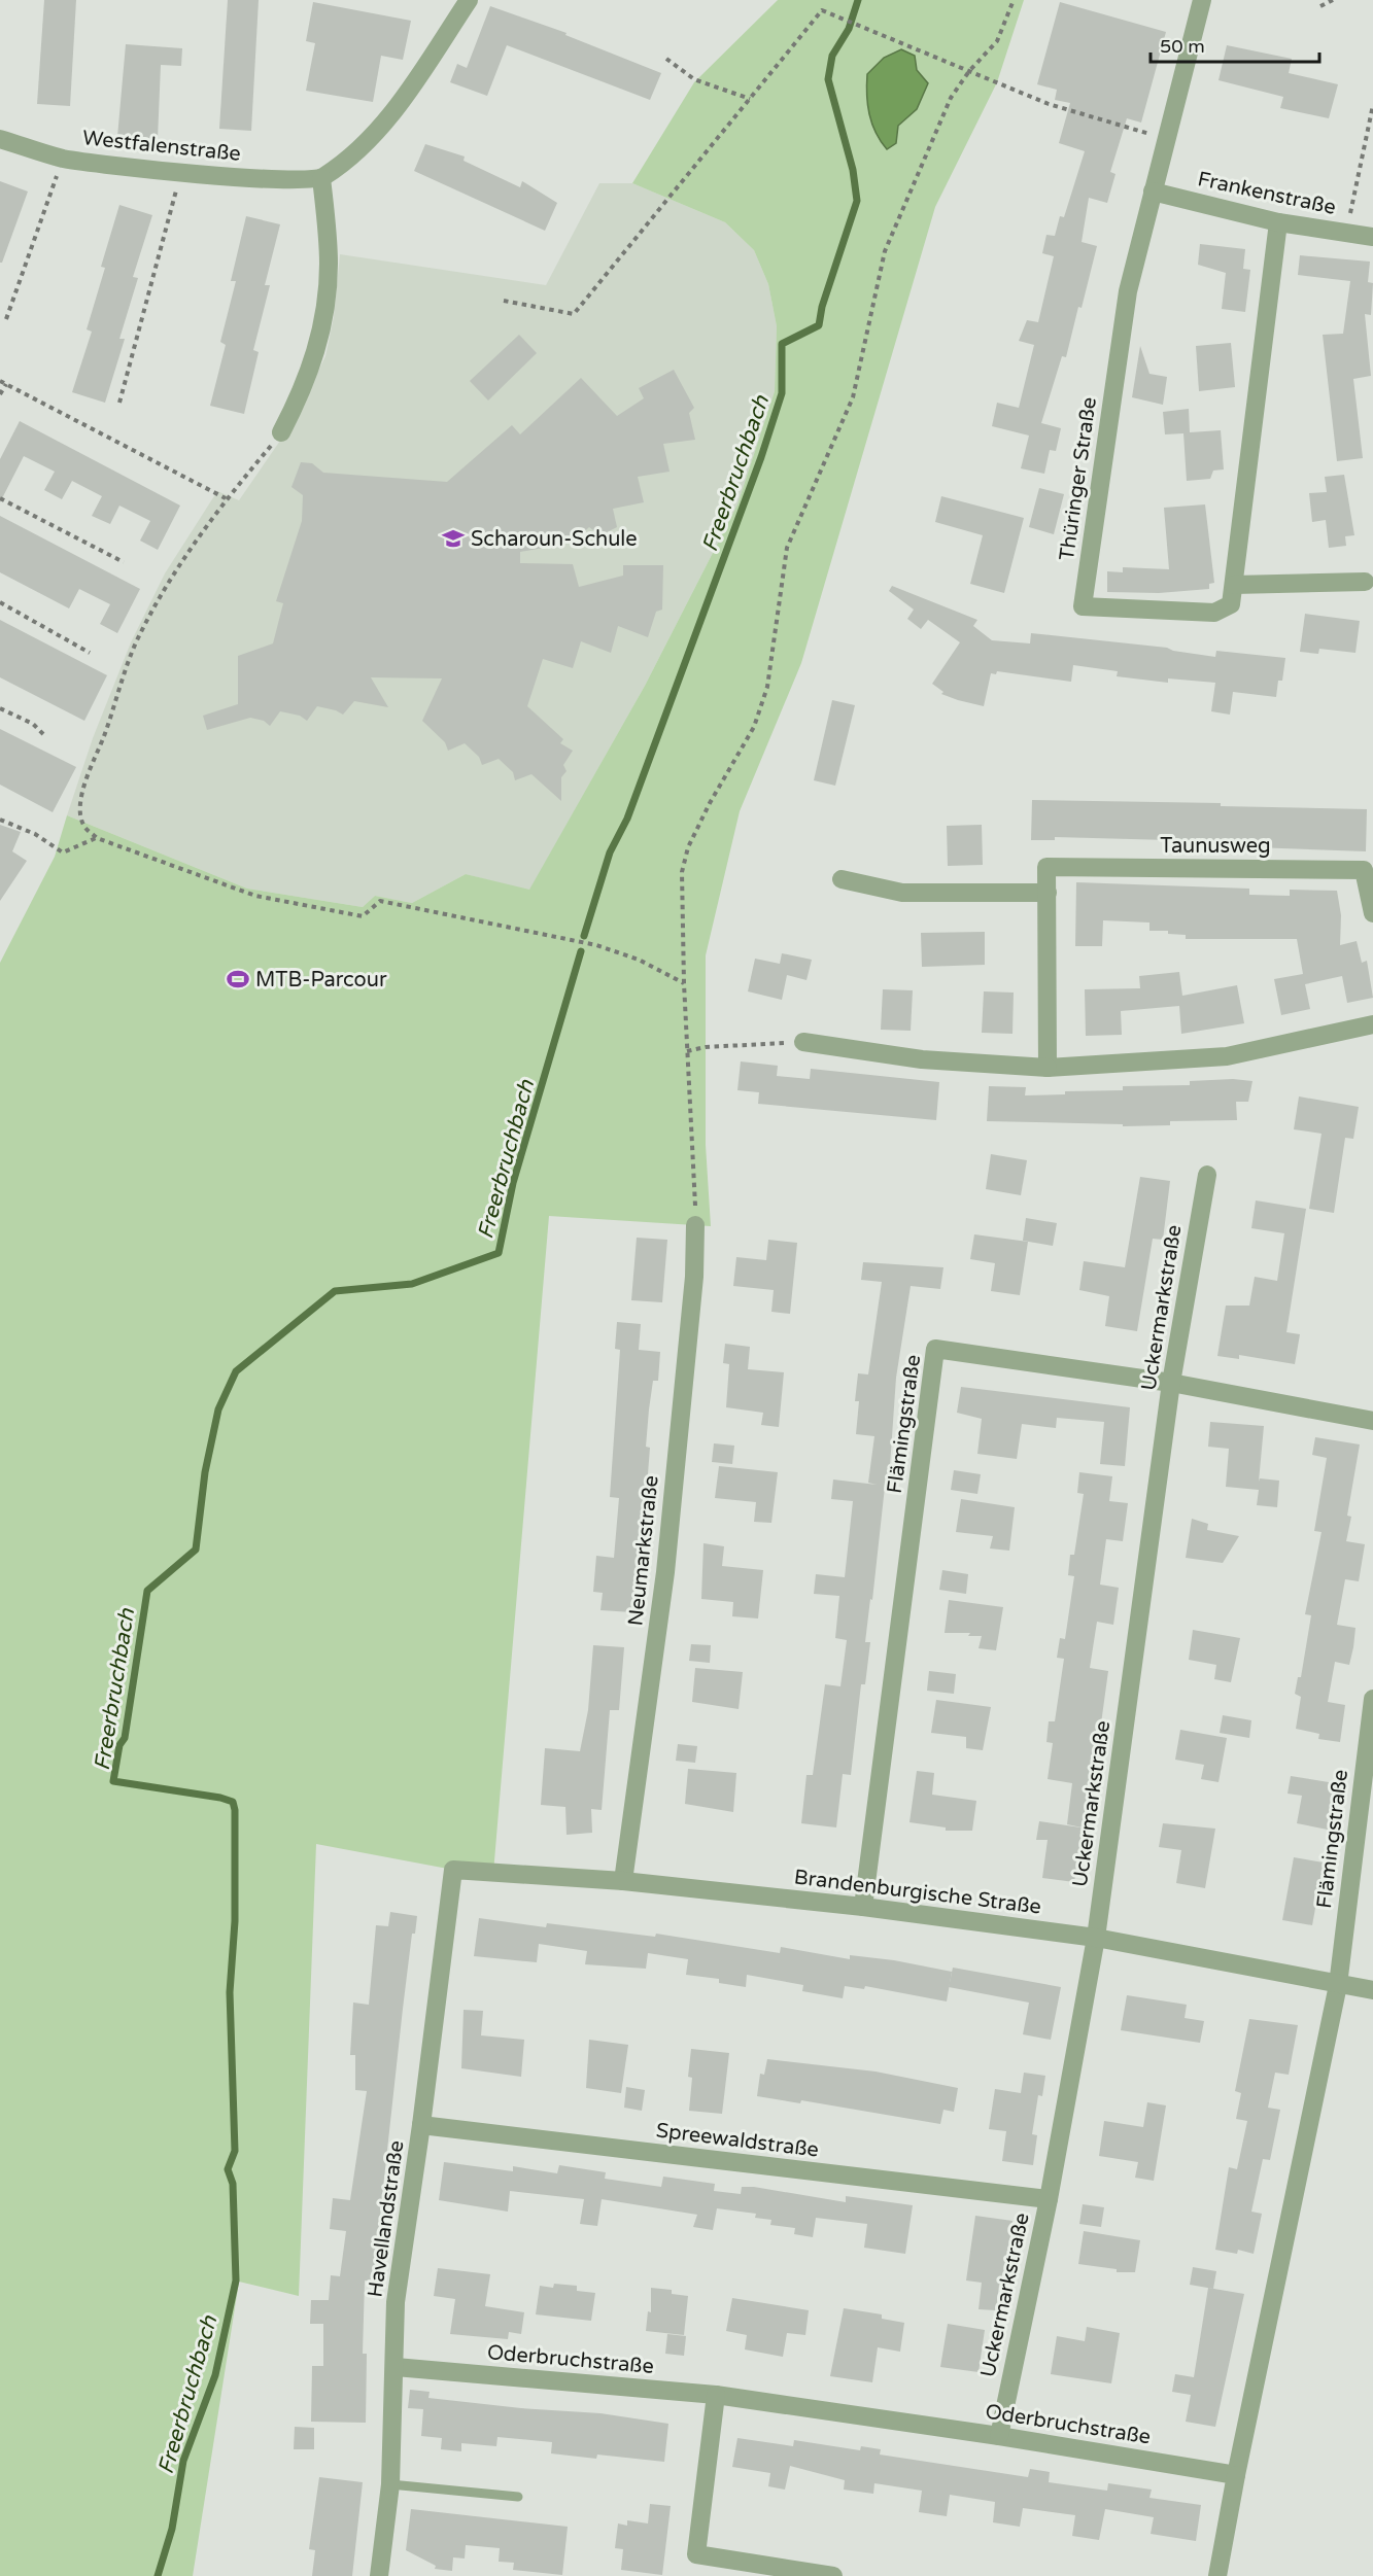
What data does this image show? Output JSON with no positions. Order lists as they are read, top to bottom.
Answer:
{
  "streets": {
    "street": [
      "Westfalenstraße",
      "Frankenstraße",
      "Thüringer Straße",
      "Taunusweg",
      "Uckermarkstraße",
      "Flämingstraße",
      "Neumarkstraße",
      "Brandenburgische Straße",
      "Spreewaldstraße",
      "Havellandstraße",
      "Oderbruchstraße"
    ]
  },
  "crossings": [
    ["Frankenstraße", "Thüringer Straße"],
    ["Uckermarkstraße", "Flämingstraße"],
    ["Uckermarkstraße", "Brandenburgische Straße"],
    ["Uckermarkstraße", "Spreewaldstraße"],
    ["Uckermarkstraße", "Oderbruchstraße"],
    ["Flämingstraße", "Brandenburgische Straße"],
    ["Neumarkstraße", "Brandenburgische Straße"],
    ["Brandenburgische Straße", "Havellandstraße"],
    ["Spreewaldstraße", "Havellandstraße"],
    ["Havellandstraße", "Oderbruchstraße"]
  ],
  "water": ["Freerbruchbach"],
  "places": {
    "school or university": ["Scharoun-Schule"],
    "sports": ["MTB-Parcour"]
  },
  "scale_bar": "50 m"
}
